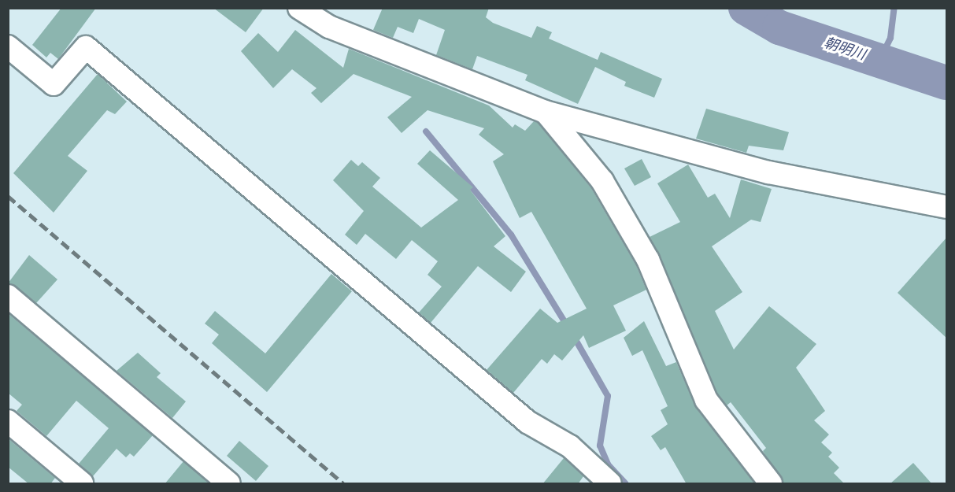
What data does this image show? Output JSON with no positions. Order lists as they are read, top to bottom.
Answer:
{
  "water": ["朝明川"]
}
